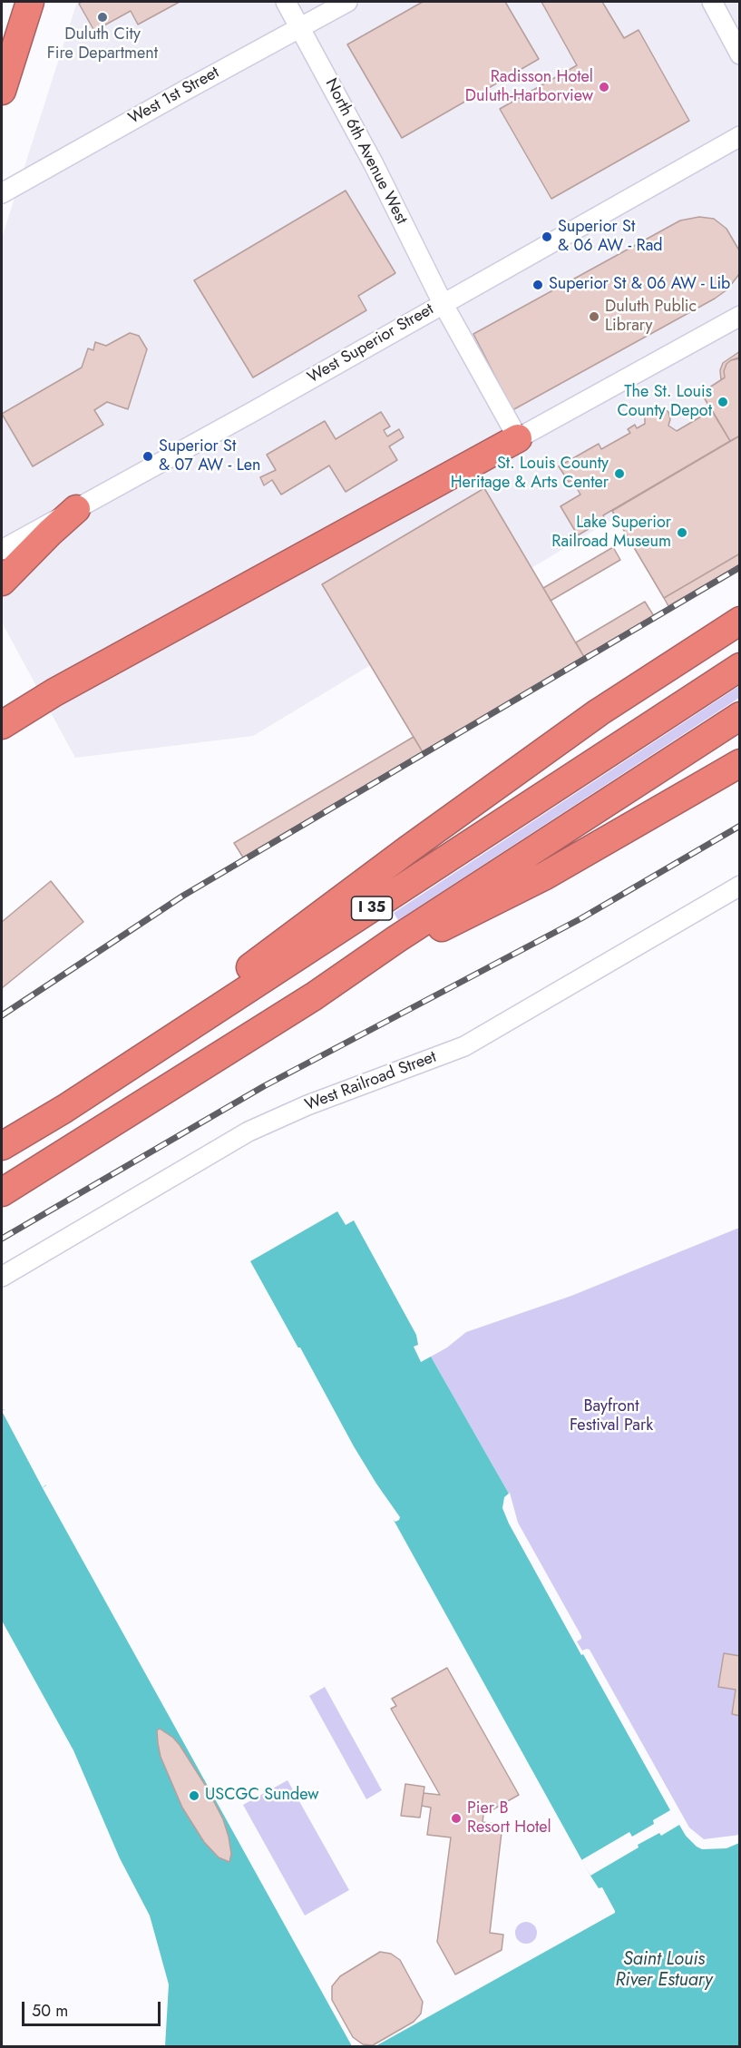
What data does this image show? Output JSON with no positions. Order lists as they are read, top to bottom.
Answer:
{
  "streets": {
    "highway": ["I 35"],
    "street": [
      "West 1st Street",
      "North 6th Avenue West",
      "West Superior Street",
      "West Railroad Street"
    ]
  },
  "crossings": [
    ["West 1st Street", "North 6th Avenue West"],
    ["North 6th Avenue West", "West Superior Street"]
  ],
  "water": ["Saint Louis River Estuary"],
  "parks": ["Bayfront Festival Park"],
  "places": [
    "Duluth City Fire Department",
    "Radisson Hotel Duluth-Harborview",
    "Superior St & 06 AW - Rad",
    "Superior St & 06 AW - Lib",
    "Duluth Public Library",
    "The St. Louis County Depot",
    "Superior St & 07 AW - Len",
    "St. Louis County Heritage & Arts Center",
    "Lake Superior Railroad Museum",
    "USCGC Sundew",
    "Pier B Resort Hotel"
  ],
  "scale_bar": "50 m"
}
